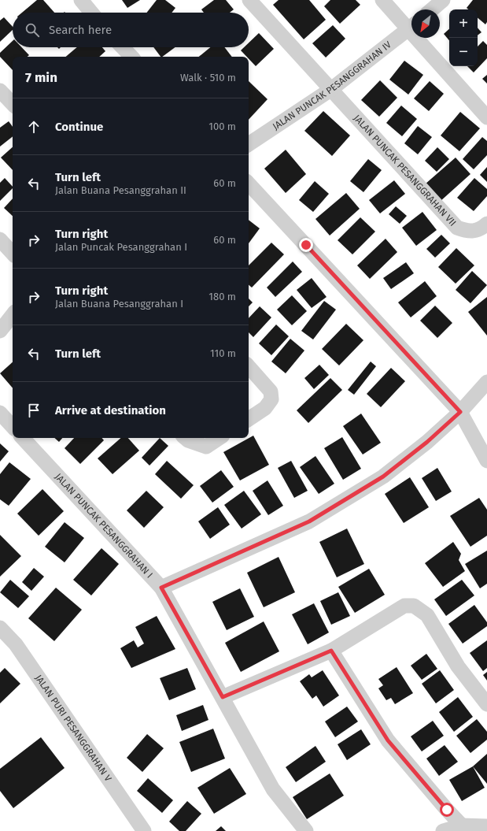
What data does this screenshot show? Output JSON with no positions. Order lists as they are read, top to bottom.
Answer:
{
  "streets": {
    "street": [
      "JALAN PUNCAK PESANGGRAHAN IV",
      "JALAN PUNCAK PESANGGRAHAN VII",
      "JALAN PUNCAK PESANGGRAHAN I",
      "JALAN PURI PESANGGRAHAN V"
    ]
  },
  "crossings": [
    ["JALAN PUNCAK PESANGGRAHAN IV", "JALAN PUNCAK PESANGGRAHAN VII"]
  ],
  "north": "bottom left",
  "page": {
    "map_buttons": ["+", "−"],
    "search": "Search here",
    "heading": ["7 min", "Walk · 510 m"],
    "list": [
      ["Continue", "100 m"],
      ["Turn left", "Jalan Buana Pesanggrahan II", "60 m"],
      ["Turn right", "Jalan Puncak Pesanggrahan I", "60 m"],
      ["Turn right", "Jalan Buana Pesanggrahan I", "180 m"],
      ["Turn left", "110 m"],
      "Arrive at destination"
    ]
  }
}
